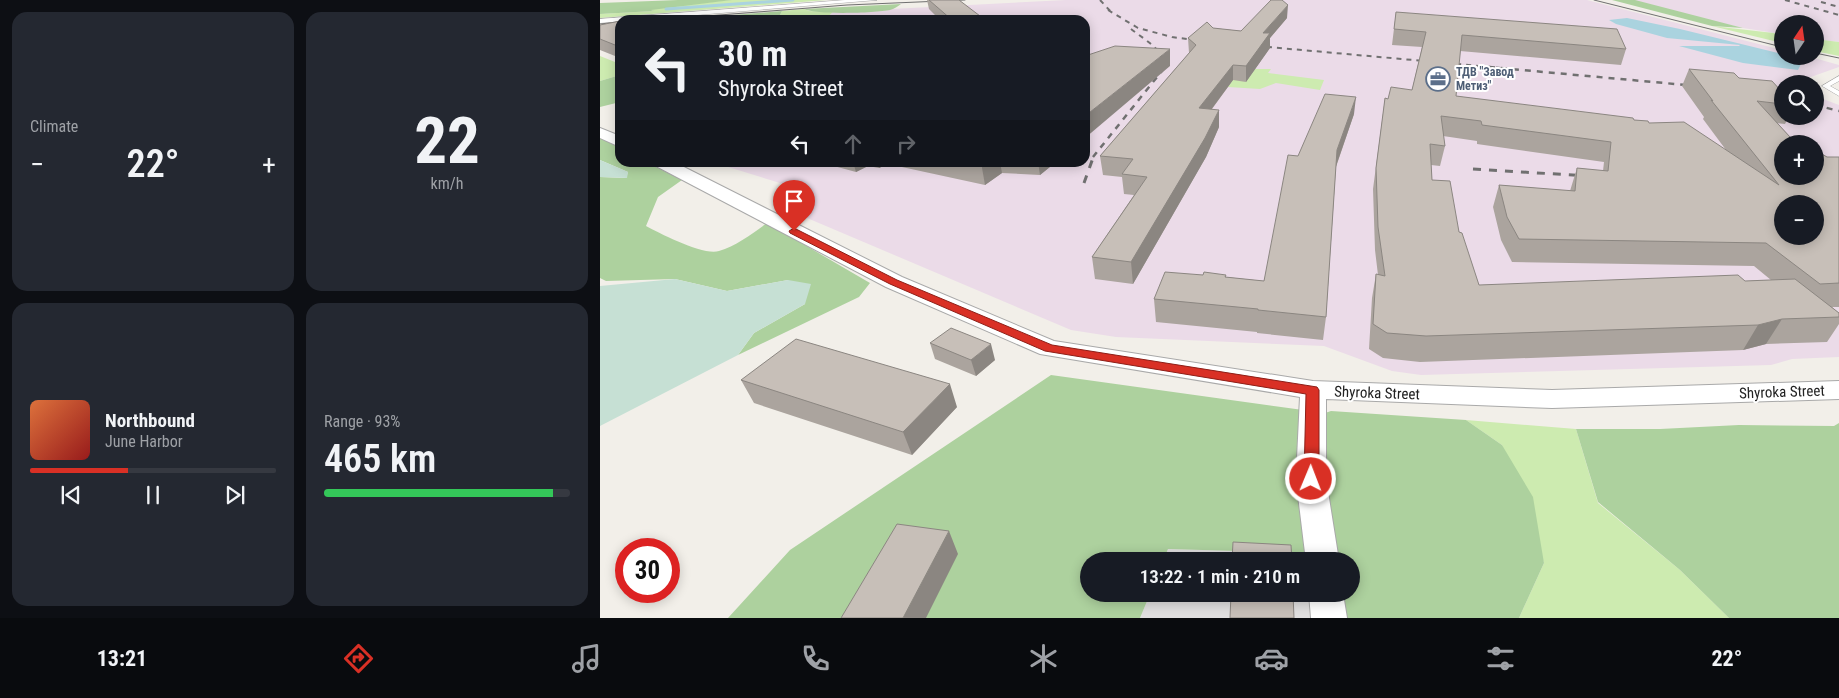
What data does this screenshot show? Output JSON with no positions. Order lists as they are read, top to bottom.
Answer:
{
  "streets": {
    "street": ["Shyroka Street"]
  },
  "places": {
    "office": ["ТДВ \"Завод Метиз\""]
  },
  "north": "top",
  "page": {
    "tile": [
      "Climate",
      ["22", "km/h"],
      ["Range · 93%", "465 km"]
    ],
    "map_buttons": ["+", "−"],
    "turn": ["30 m", "Shyroka Street"],
    "heat": ["−", "22°", "+"],
    "song": ["Northbound", "June Harbor"],
    "limit": "30",
    "trip": "13:22 · 1 min · 210 m",
    "tabs": ["13:21", "22°"]
  }
}
